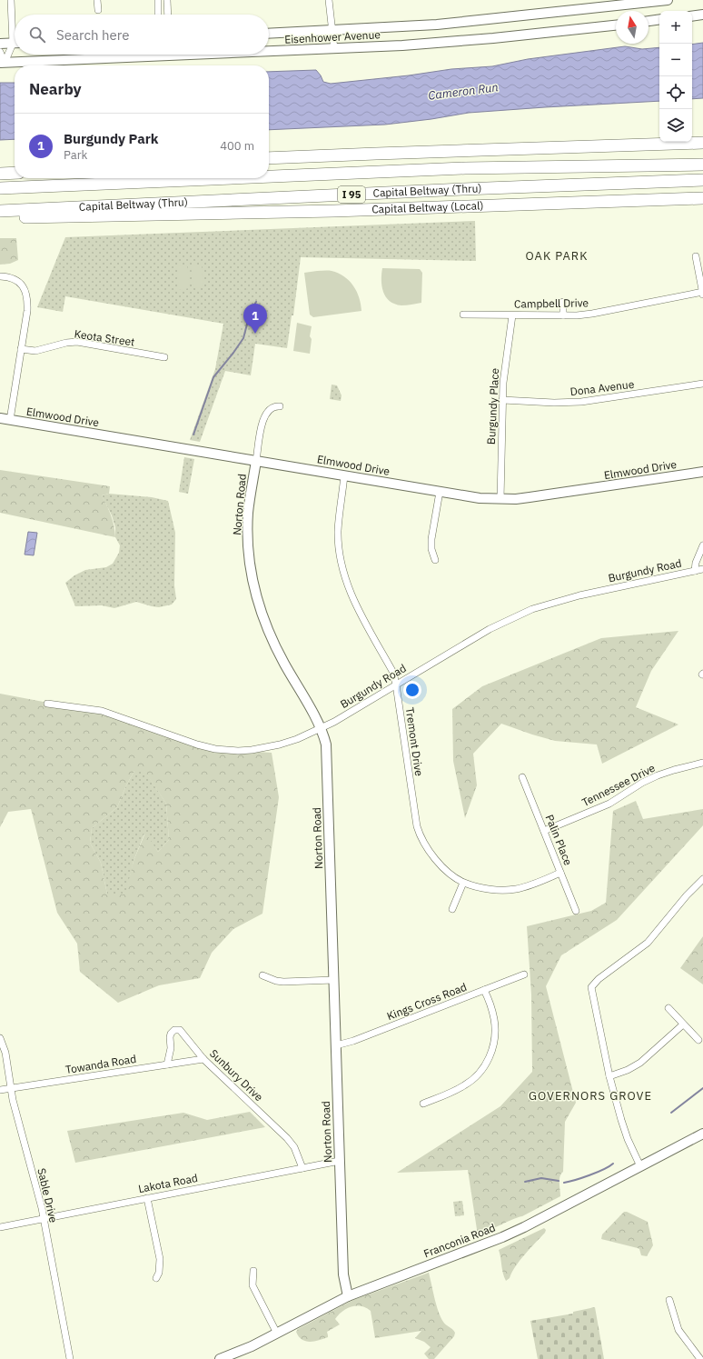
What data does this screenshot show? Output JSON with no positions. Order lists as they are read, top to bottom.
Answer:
{
  "streets": {
    "highway": ["Capital Beltway (Thru)", "I 95", "Capital Beltway (Local)"],
    "main road": [
      "Eisenhower Avenue",
      "Elmwood Drive",
      "Norton Road",
      "Franconia Road"
    ],
    "street": [
      "Campbell Drive",
      "Keota Street",
      "Dona Avenue",
      "Burgundy Place",
      "Burgundy Road",
      "Tremont Drive",
      "Tennessee Drive",
      "Palin Place",
      "Kings Cross Road",
      "Towanda Road",
      "Sunbury Drive",
      "Lakota Road",
      "Sable Drive"
    ]
  },
  "crossings": [
    ["Campbell Drive", "Burgundy Place"],
    ["Dona Avenue", "Burgundy Place"],
    ["Burgundy Place", "Elmwood Drive"],
    ["Elmwood Drive", "Norton Road"],
    ["Elmwood Drive", "Tremont Drive"],
    ["Norton Road", "Burgundy Road"],
    ["Norton Road", "Kings Cross Road"],
    ["Norton Road", "Lakota Road"],
    ["Norton Road", "Franconia Road"],
    ["Burgundy Road", "Tremont Drive"],
    ["Tremont Drive", "Palin Place"],
    ["Tennessee Drive", "Palin Place"],
    ["Towanda Road", "Sunbury Drive"],
    ["Towanda Road", "Sable Drive"],
    ["Sunbury Drive", "Lakota Road"],
    ["Lakota Road", "Sable Drive"]
  ],
  "districts": ["OAK PARK", "GOVERNORS GROVE"],
  "water": ["Cameron Run"],
  "north": "top",
  "page": {
    "map_buttons": ["+", "−"],
    "search": "Search here",
    "heading": "Nearby",
    "list": [
      {
        "mark": "1",
        "name": "Burgundy Park",
        "note": "Park",
        "value": "400 m"
      }
    ],
    "pins": "1"
  }
}
